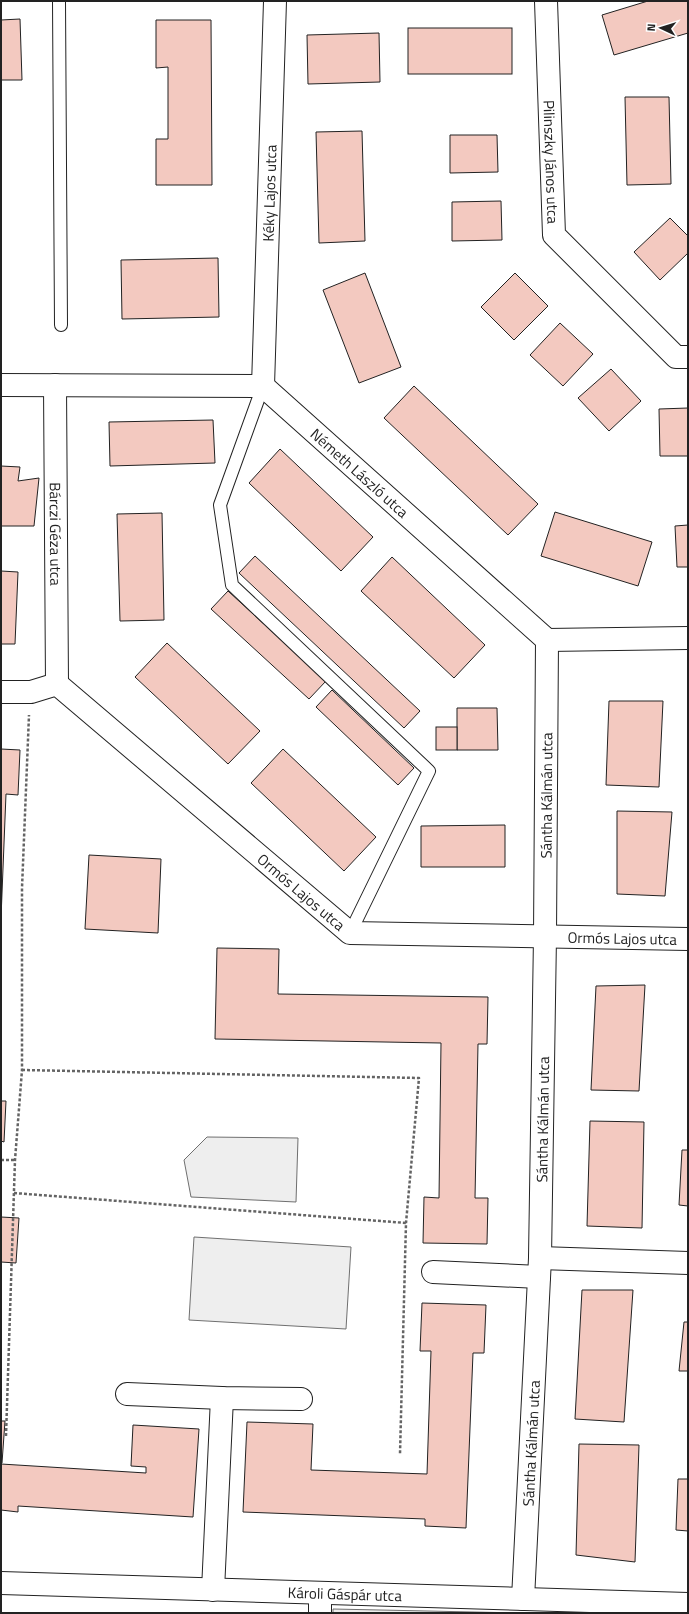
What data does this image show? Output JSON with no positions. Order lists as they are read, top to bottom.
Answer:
{
  "streets": {
    "street": [
      "Pilinszky János utca",
      "Kéky Lajos utca",
      "Németh László utca",
      "Bárczi Géza utca",
      "Sántha Kálmán utca",
      "Ormós Lajos utca",
      "Károli Gáspár utca"
    ]
  },
  "crossings": [
    ["Kéky Lajos utca", "Németh László utca"],
    ["Németh László utca", "Sántha Kálmán utca"],
    ["Bárczi Géza utca", "Ormós Lajos utca"],
    ["Sántha Kálmán utca", "Ormós Lajos utca"],
    ["Sántha Kálmán utca", "Károli Gáspár utca"]
  ],
  "north": "left"
}
